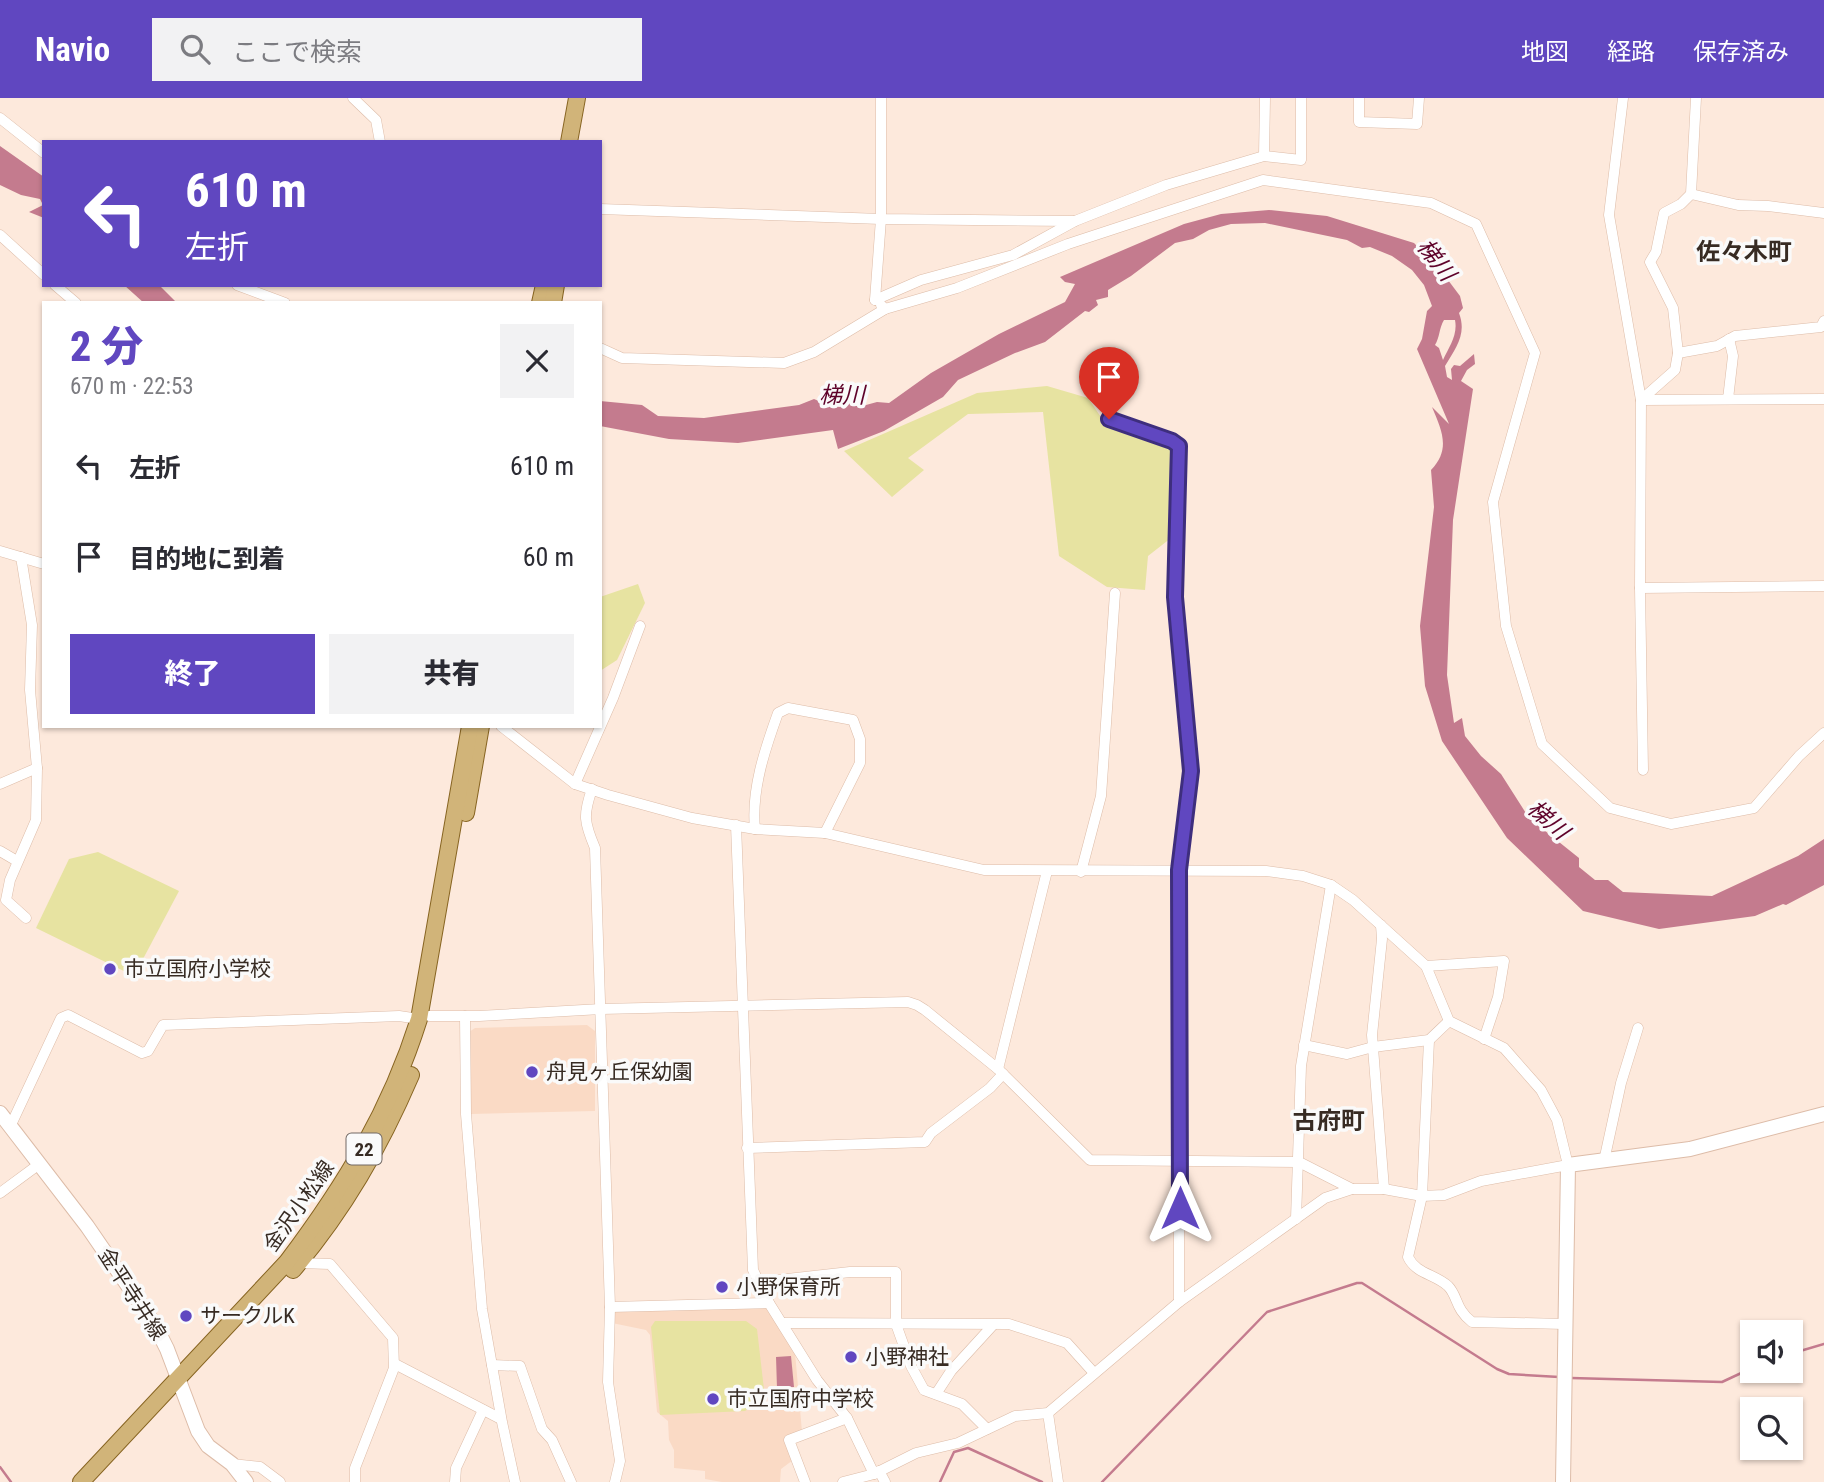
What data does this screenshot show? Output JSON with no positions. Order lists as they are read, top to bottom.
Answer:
{
  "streets": {
    "main road": ["22", "金沢小松線"],
    "street": ["金平寺井線"]
  },
  "crossings": [
    ["金沢小松線", "金平寺井線"]
  ],
  "districts": ["佐々木町", "古府町"],
  "water": ["梯川"],
  "places": [
    "市立国府小学校",
    "舟見ヶ丘保幼園",
    "小野保育所",
    "サークルK",
    "小野神社",
    "市立国府中学校"
  ],
  "page": {
    "header": "Navio",
    "search": "ここで検索",
    "nav": ["地図", "経路", "保存済み"],
    "turn": ["610 m", "左折"],
    "heading": ["2 分", "670 m · 22:53"],
    "list": [
      {
        "name": "左折",
        "value": "610 m"
      },
      {
        "name": "目的地に到着",
        "value": "60 m"
      }
    ],
    "buttons": ["終了", "共有"]
  }
}
